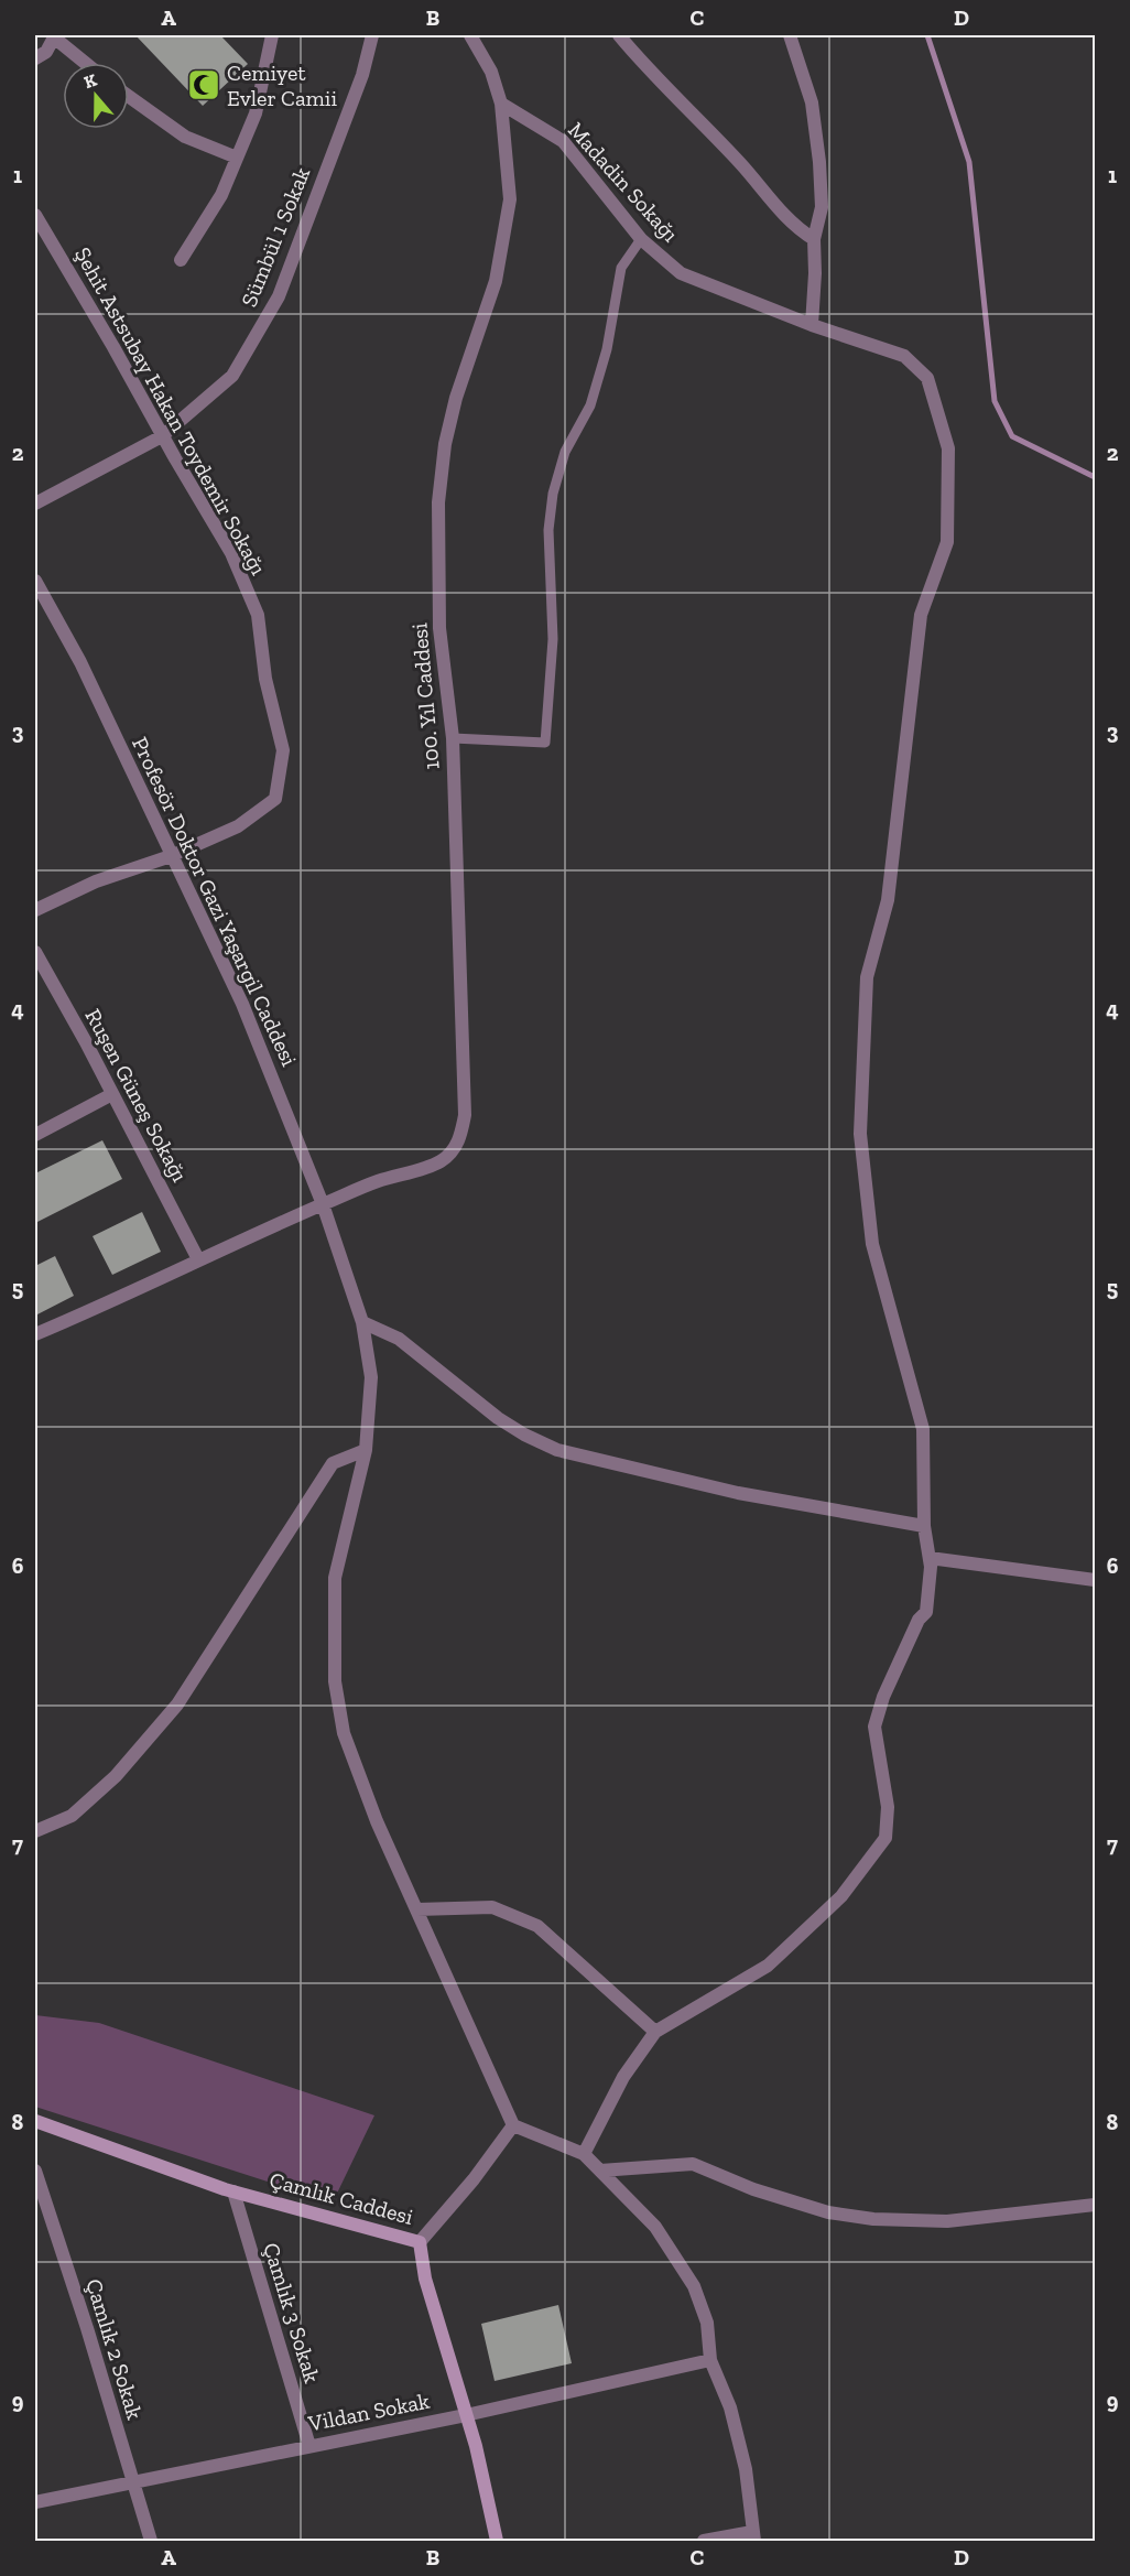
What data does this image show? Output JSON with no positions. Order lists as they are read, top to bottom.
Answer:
{
  "streets": {
    "street": [
      "Madadin Sokağı",
      "Sümbül 1 Sokak",
      "Şehit Astsubay Hakan Toydemir Sokağı",
      "100. Yıl Caddesi",
      "Profesör Doktor Gazi Yaşargil Caddesi",
      "Ruşen Güneş Sokağı",
      "Çamlık Caddesi",
      "Çamlık 3 Sokak",
      "Çamlık 2 Sokak",
      "Vildan Sokak"
    ]
  },
  "crossings": [
    ["Madadin Sokağı", "100. Yıl Caddesi"],
    ["Sümbül 1 Sokak", "Şehit Astsubay Hakan Toydemir Sokağı"],
    ["Şehit Astsubay Hakan Toydemir Sokağı", "Profesör Doktor Gazi Yaşargil Caddesi"],
    ["100. Yıl Caddesi", "Profesör Doktor Gazi Yaşargil Caddesi"],
    ["100. Yıl Caddesi", "Ruşen Güneş Sokağı"],
    ["Çamlık Caddesi", "Çamlık 3 Sokak"],
    ["Çamlık Caddesi", "Vildan Sokak"],
    ["Çamlık 3 Sokak", "Vildan Sokak"],
    ["Çamlık 2 Sokak", "Vildan Sokak"]
  ],
  "places": {
    "mosque": ["Cemiyet Evler Camii"]
  },
  "north": "top",
  "grid": {
    "columns": [
      "A",
      "B",
      "C",
      "D"
    ],
    "rows": [
      "1",
      "2",
      "3",
      "4",
      "5",
      "6",
      "7",
      "8",
      "9"
    ]
  }
}
